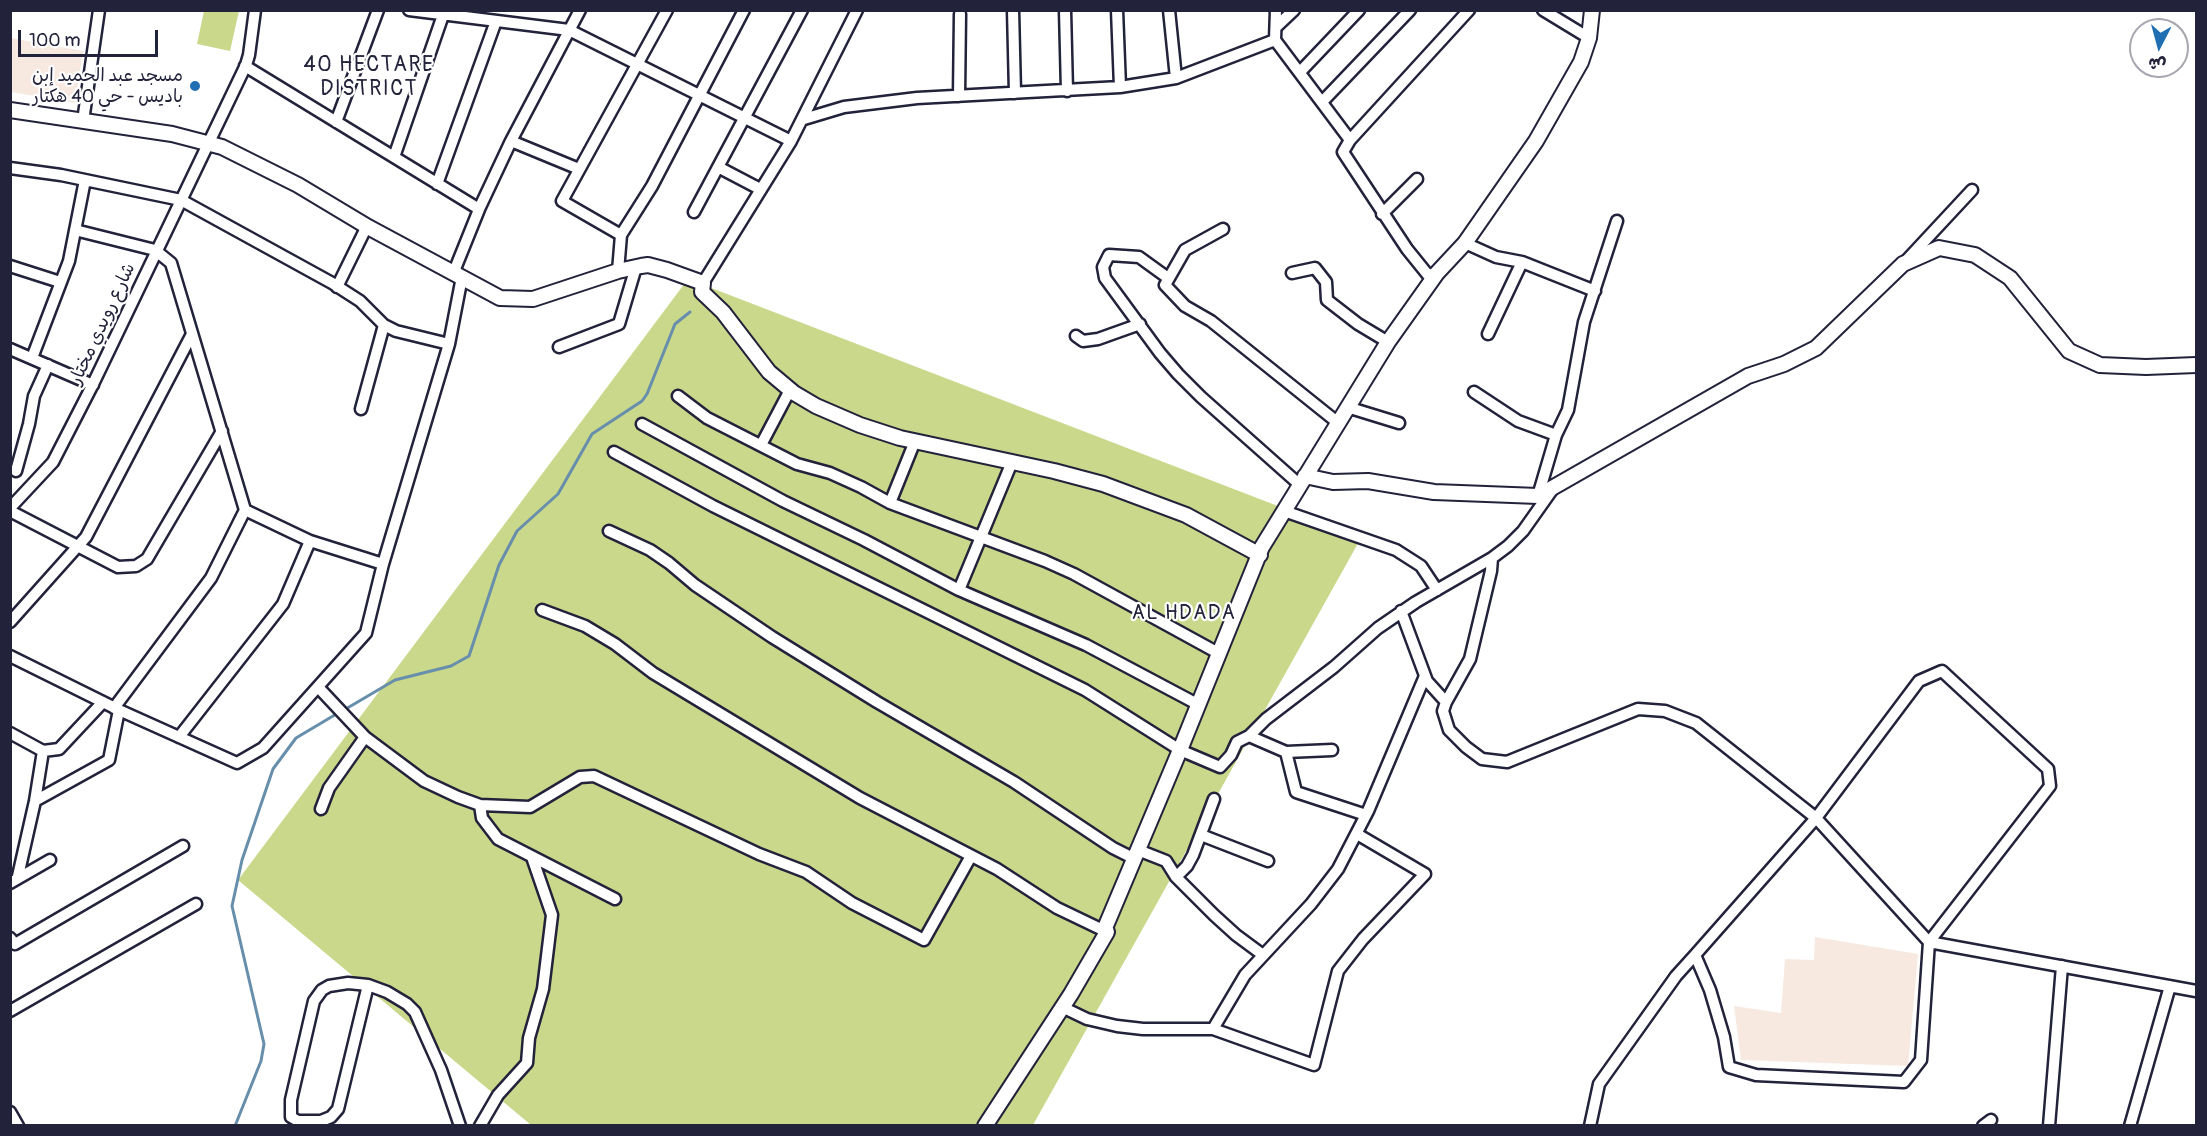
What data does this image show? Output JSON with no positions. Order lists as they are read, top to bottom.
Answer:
{
  "streets": {
    "street": ["شارع رويدي مختار"]
  },
  "districts": ["40 HECTARE DISTRICT", "AL HDADA"],
  "places": ["مسجد عبد الحميد إبن باديس - حي 40 هكتار"],
  "scale_bar": "100 m",
  "north": "bottom"
}
